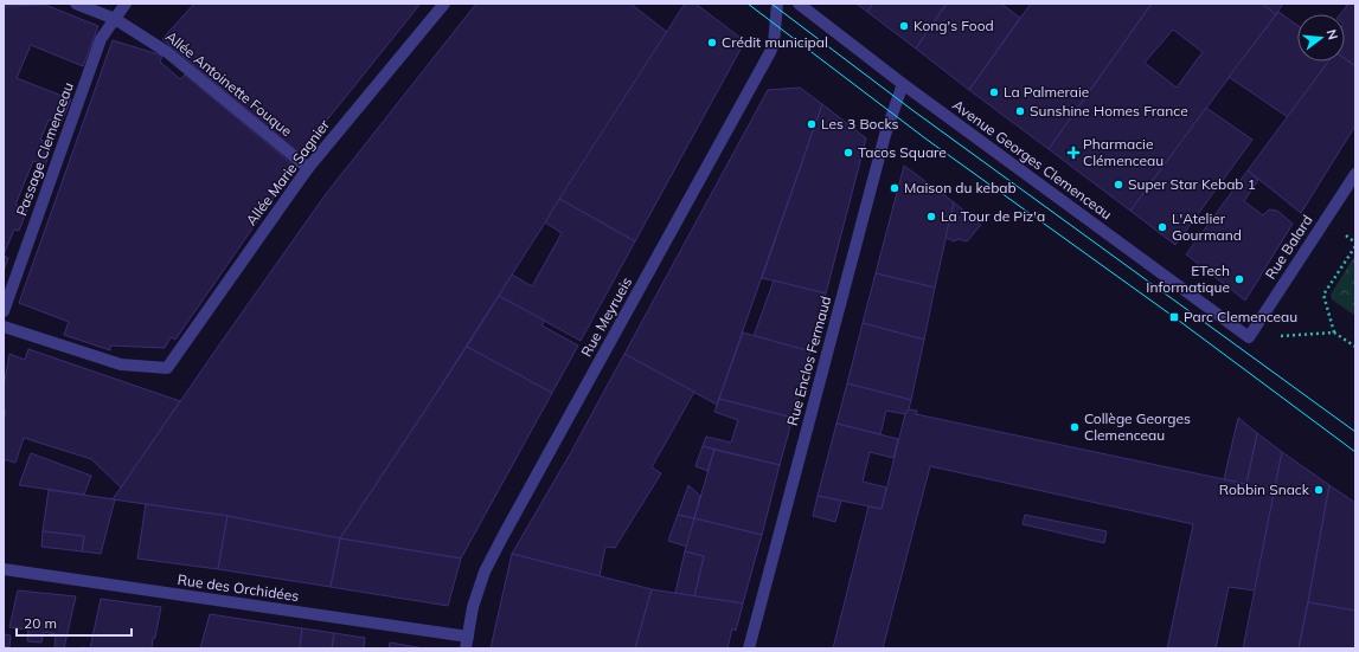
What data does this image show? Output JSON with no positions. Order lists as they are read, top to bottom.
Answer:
{
  "streets": {
    "street": [
      "Allée Antoinette Fouque",
      "Passage Clemenceau",
      "Avenue Georges Clemenceau",
      "Allée Marie Sagnier",
      "Rue Balard",
      "Rue Meyrueis",
      "Rue Enclos Fermaud",
      "Rue des Orchidées"
    ]
  },
  "crossings": [
    ["Allée Antoinette Fouque", "Passage Clemenceau"],
    ["Allée Antoinette Fouque", "Allée Marie Sagnier"],
    ["Avenue Georges Clemenceau", "Rue Balard"],
    ["Avenue Georges Clemenceau", "Rue Enclos Fermaud"],
    ["Rue Meyrueis", "Rue des Orchidées"]
  ],
  "places": {
    "other": [
      "Kong's Food",
      "Crédit municipal",
      "La Palmeraie",
      "Sunshine Homes France",
      "Les 3 Bocks",
      "Tacos Square",
      "Super Star Kebab 1",
      "Maison du kebab",
      "La Tour de Piz'a",
      "L'Atelier Gourmand",
      "ETech Informatique",
      "Collège Georges Clemenceau",
      "Robbin Snack"
    ],
    "health": ["Pharmacie Clémenceau"],
    "transit": ["Parc Clemenceau"]
  },
  "scale_bar": "20 m",
  "north": "right"
}
